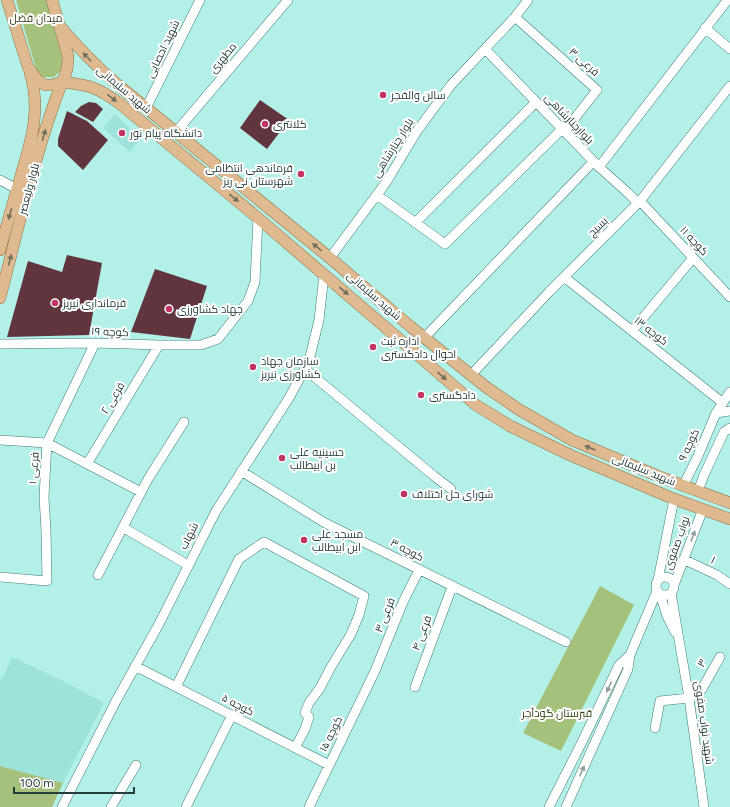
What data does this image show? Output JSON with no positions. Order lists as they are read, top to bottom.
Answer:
{
  "streets": {
    "main road": ["شهید سلیمانی", "بلوار ولیعصر"],
    "street": [
      "شهید احصایی",
      "مطهری",
      "فرعی ۳",
      "بلوارچنارشاهی",
      "بلوار چنارشاهی",
      "بسیج",
      "کوچه ۱۱",
      "کوچه ۱۳",
      "کوچه ۱۹",
      "فرعی ۲",
      "کوچه ۹",
      "فرعی ۱",
      "شهاب",
      "نواب صفوی",
      "کوچه ۳",
      "۱",
      "فرعی ۴",
      "۳",
      "کوچه ۵",
      "شهید نواب صفوی",
      "کوچه ۱۵"
    ]
  },
  "crossings": [
    ["شهید احصایی", "شهید سلیمانی"],
    ["مطهری", "شهید سلیمانی"],
    ["فرعی ۳", "بلوارچنارشاهی"],
    ["فرعی ۳", "بلوار چنارشاهی"],
    ["فرعی ۳", "کوچه ۳"],
    ["فرعی ۳", "کوچه ۱۵"],
    ["شهید سلیمانی", "بلوار چنارشاهی"],
    ["شهید سلیمانی", "بلوار ولیعصر"],
    ["شهید سلیمانی", "بسیج"],
    ["شهید سلیمانی", "کوچه ۱۹"],
    ["شهید سلیمانی", "کوچه ۹"],
    ["شهید سلیمانی", "شهاب"],
    ["شهید سلیمانی", "نواب صفوی"],
    ["بلوارچنارشاهی", "بلوار چنارشاهی"],
    ["بلوارچنارشاهی", "بسیج"],
    ["بلوارچنارشاهی", "کوچه ۱۱"],
    ["بسیج", "کوچه ۱۱"],
    ["بسیج", "کوچه ۱۳"],
    ["کوچه ۱۳", "کوچه ۹"],
    ["کوچه ۱۹", "فرعی ۲"],
    ["کوچه ۱۹", "فرعی ۱"],
    ["شهاب", "کوچه ۳"],
    ["شهاب", "کوچه ۵"],
    ["نواب صفوی", "۱"],
    ["نواب صفوی", "شهید نواب صفوی"],
    ["کوچه ۳", "فرعی ۴"],
    ["۳", "شهید نواب صفوی"],
    ["کوچه ۵", "کوچه ۱۵"]
  ],
  "parks": ["میدان فضل", "قبرستان گودآجر"],
  "places": [
    "سالن والفجر",
    "کلانتری",
    "دانشگاه پیام نور",
    "فرماندهی انتظامی شهرستان نی ریز",
    "فرمانداری نیریز",
    "جهاد کشاورزی",
    "اداره ثبت احوال دادگستری",
    "سازمان جهاد کشاورزی نیریز",
    "دادگستری",
    "حسینیه علی بن ابیطالب",
    "شورای حل اختلاف",
    "مسجد علی ابن ابیطالب"
  ],
  "scale_bar": "100 m"
}
